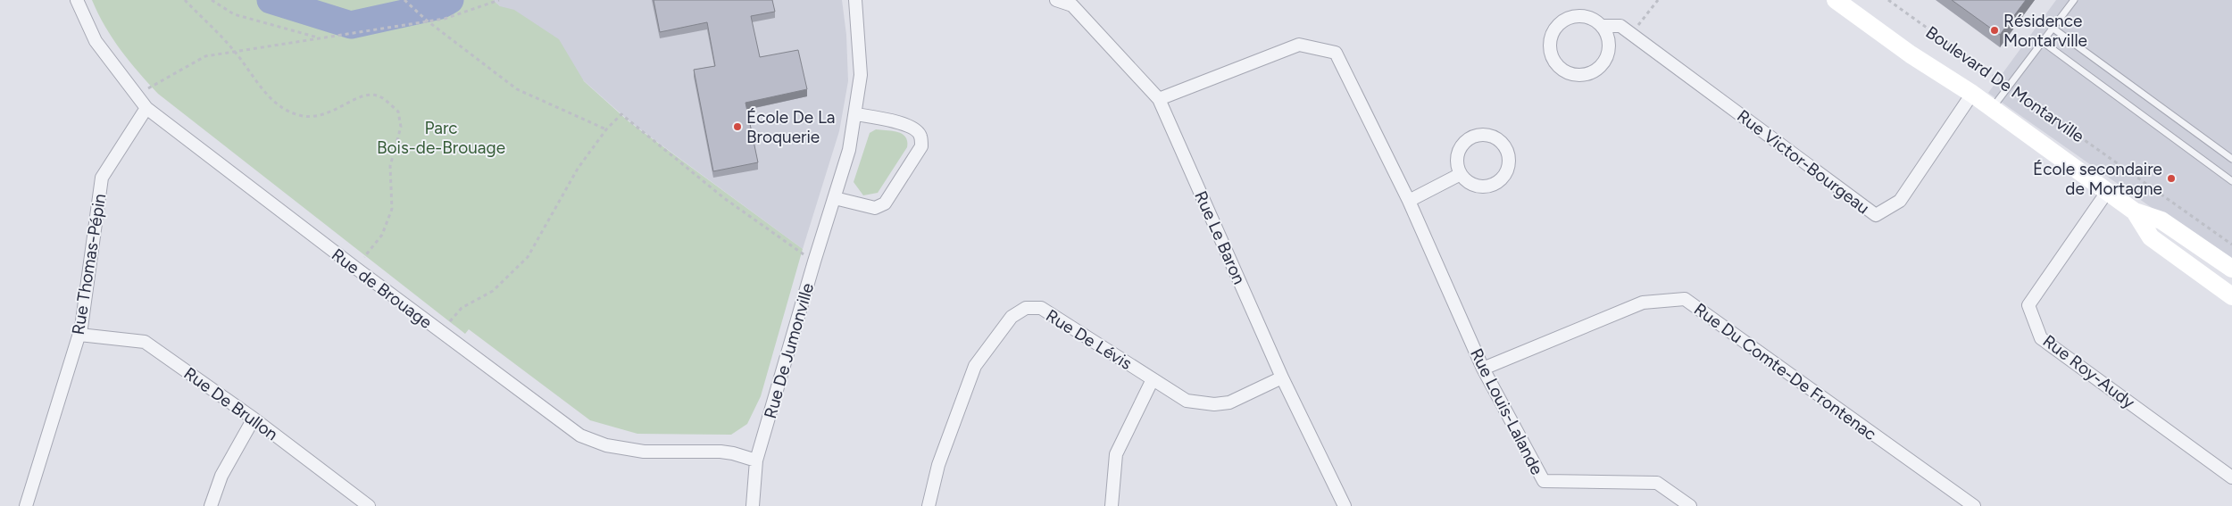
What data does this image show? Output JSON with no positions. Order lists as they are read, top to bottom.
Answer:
{
  "streets": {
    "street": [
      "Boulevard De Montarville",
      "Rue Victor-Bourgeau",
      "Rue Le Baron",
      "Rue Thomas-Pépin",
      "Rue de Brouage",
      "Rue De Lévis",
      "Rue De Jumonville",
      "Rue Du Comte-De Frontenac",
      "Rue Roy-Audy",
      "Rue De Brullon",
      "Rue Louis-Lalande"
    ]
  },
  "crossings": [
    ["Boulevard De Montarville", "Rue Victor-Bourgeau"],
    ["Boulevard De Montarville", "Rue Roy-Audy"],
    ["Rue Le Baron", "Rue De Lévis"],
    ["Rue Le Baron", "Rue Louis-Lalande"],
    ["Rue Thomas-Pépin", "Rue de Brouage"],
    ["Rue Thomas-Pépin", "Rue De Brullon"],
    ["Rue de Brouage", "Rue De Jumonville"],
    ["Rue Du Comte-De Frontenac", "Rue Louis-Lalande"]
  ],
  "parks": ["Parc Bois-de-Brouage"],
  "places": ["Résidence Montarville", "École De La Broquerie", "École secondaire de Mortagne"]
}
